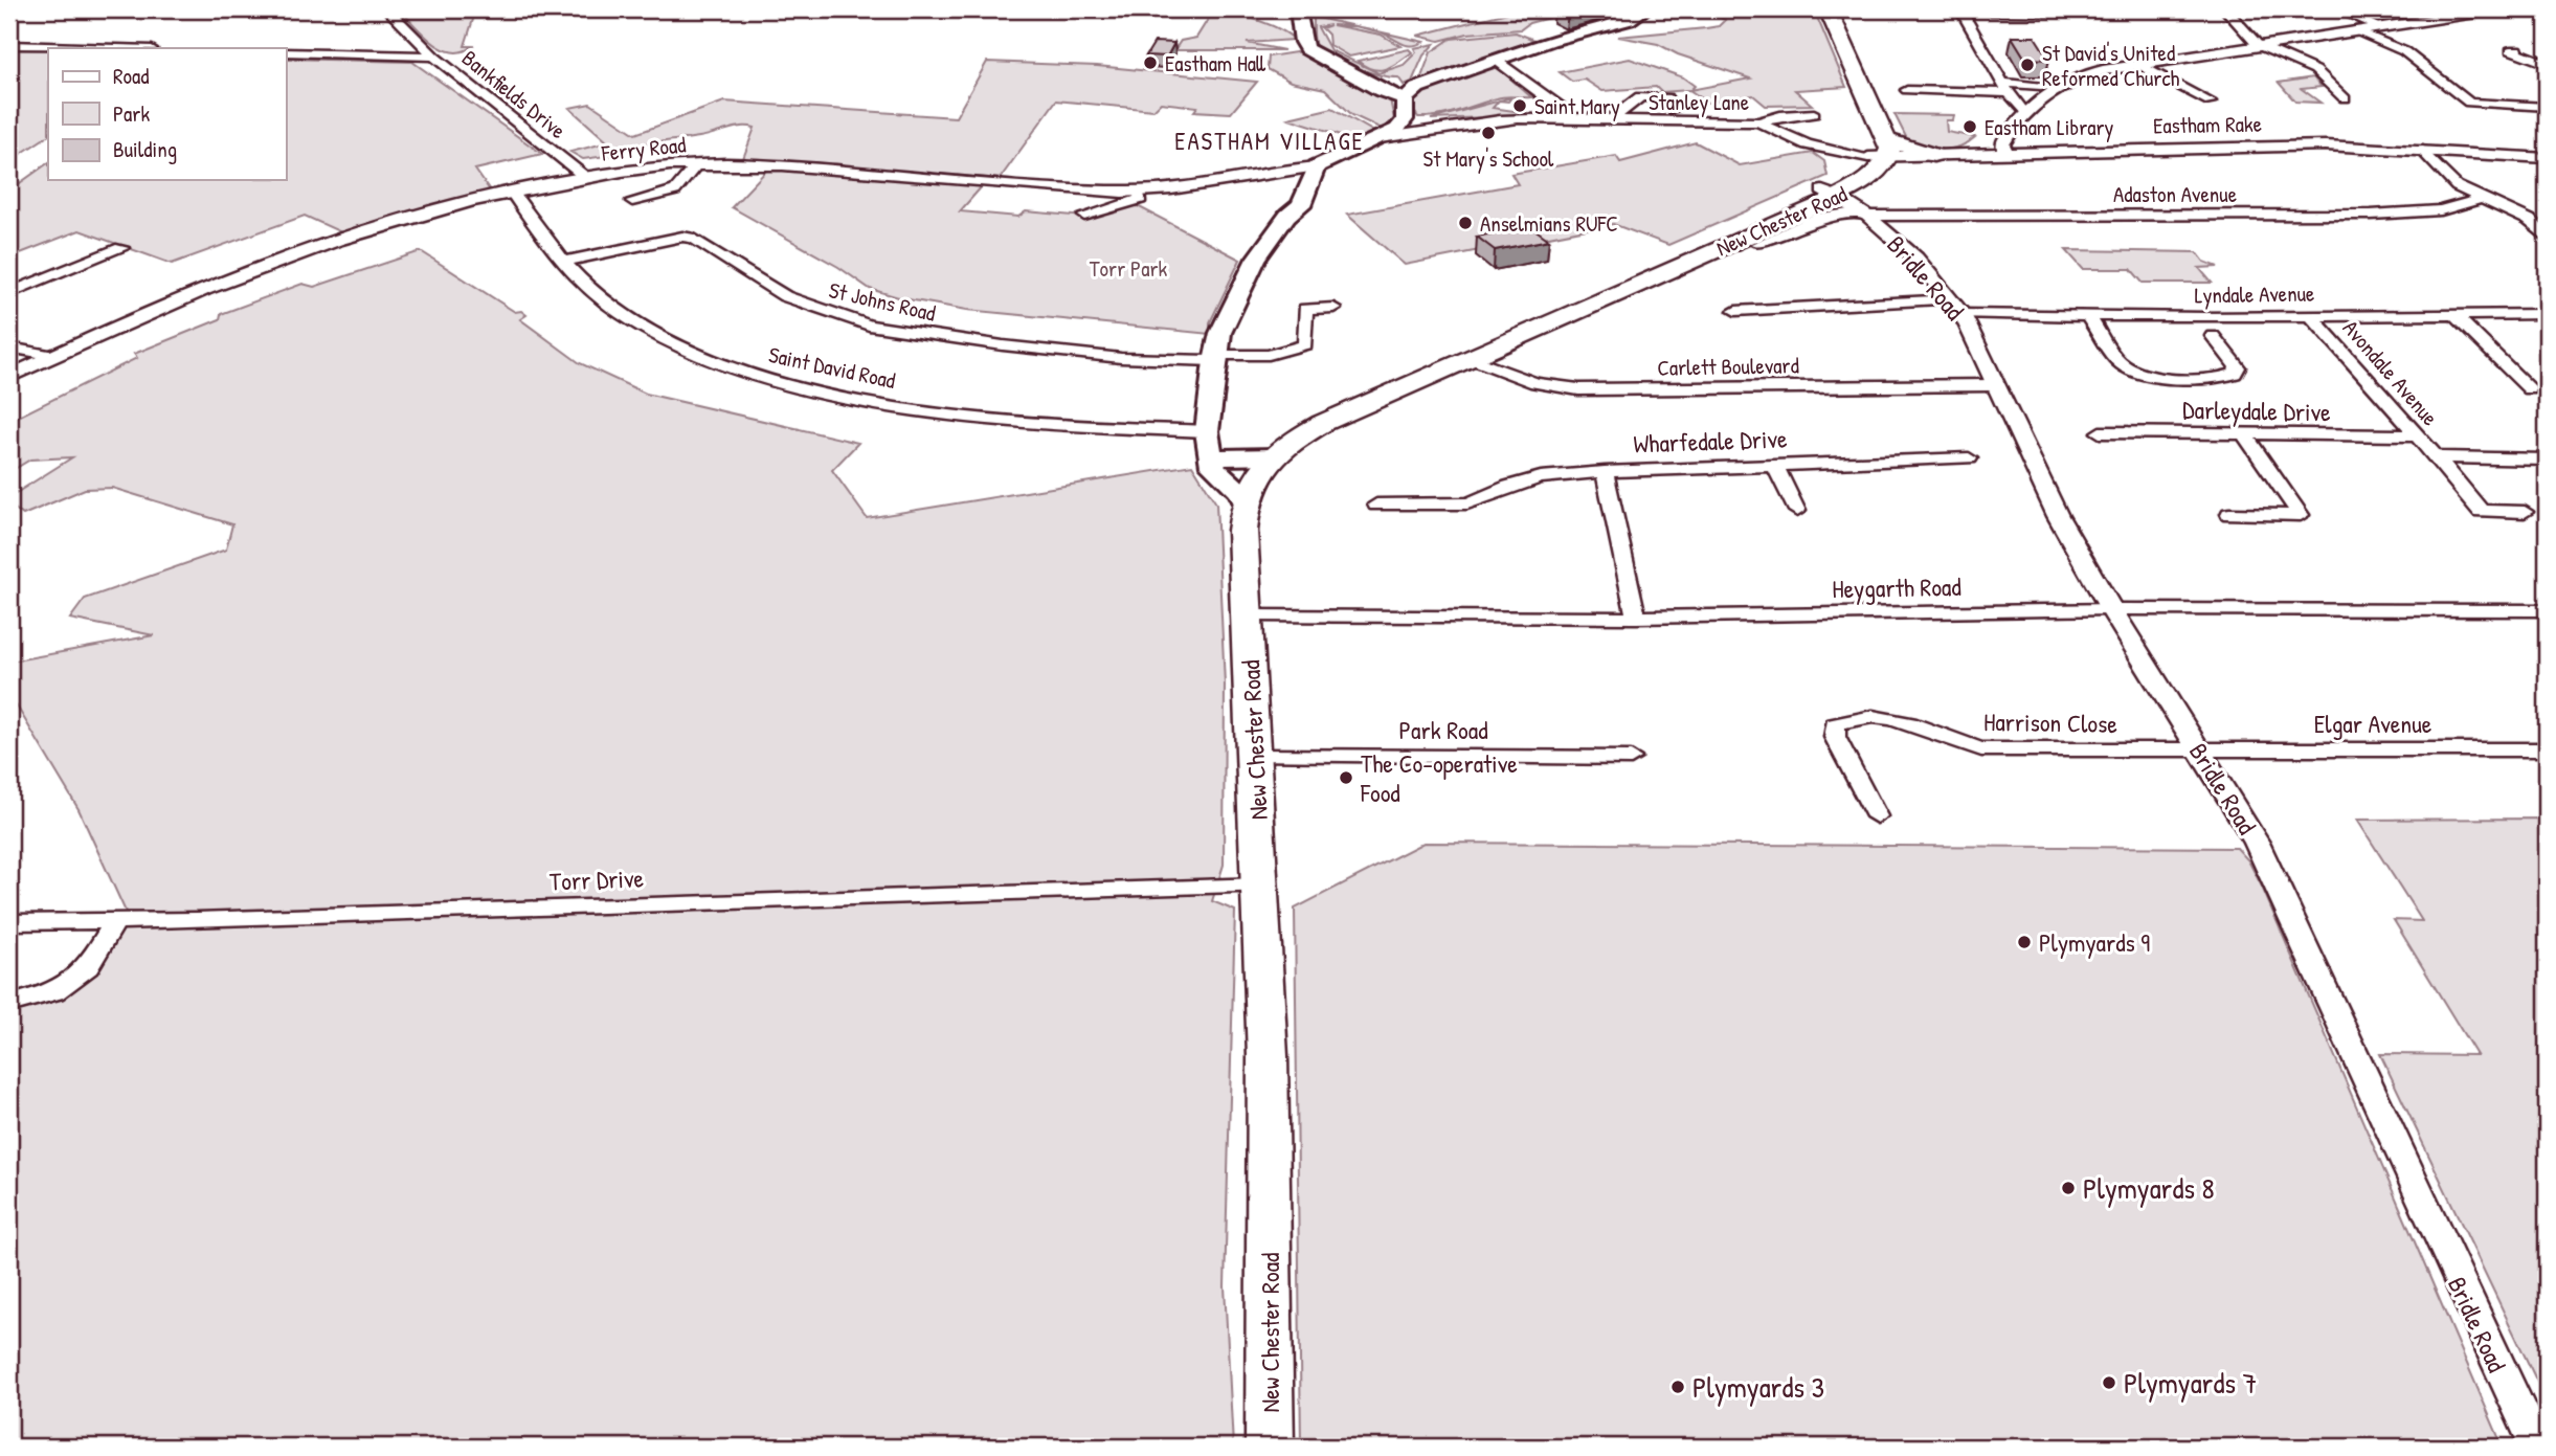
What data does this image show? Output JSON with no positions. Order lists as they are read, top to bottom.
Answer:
{
  "streets": {
    "highway": ["New Chester Road"],
    "street": [
      "Bankfields Drive",
      "Stanley Lane",
      "Eastham Rake",
      "Ferry Road",
      "Adaston Avenue",
      "Bridle Road",
      "Lyndale Avenue",
      "St Johns Road",
      "Carlett Boulevard",
      "Saint David Road",
      "Avondale Avenue",
      "Darleydale Drive",
      "Wharfedale Drive",
      "Heygarth Road",
      "Harrison Close",
      "Elgar Avenue",
      "Park Road",
      "Torr Drive"
    ]
  },
  "crossings": [
    ["Bankfields Drive", "Ferry Road"],
    ["Stanley Lane", "New Chester Road"],
    ["Adaston Avenue", "New Chester Road"],
    ["Adaston Avenue", "Bridle Road"],
    ["New Chester Road", "Bridle Road"],
    ["New Chester Road", "Carlett Boulevard"],
    ["New Chester Road", "Heygarth Road"],
    ["New Chester Road", "Park Road"],
    ["New Chester Road", "Torr Drive"],
    ["Bridle Road", "Lyndale Avenue"],
    ["Bridle Road", "Carlett Boulevard"],
    ["Bridle Road", "Heygarth Road"],
    ["Bridle Road", "Harrison Close"],
    ["Bridle Road", "Elgar Avenue"],
    ["Lyndale Avenue", "Avondale Avenue"],
    ["St Johns Road", "Saint David Road"],
    ["Avondale Avenue", "Darleydale Drive"],
    ["Wharfedale Drive", "Heygarth Road"],
    ["Harrison Close", "Elgar Avenue"]
  ],
  "districts": ["EASTHAM VILLAGE"],
  "parks": ["Torr Park"],
  "places": [
    "Eastham Hall",
    "St David's United Reformed Church",
    "Saint Mary",
    "Eastham Library",
    "St Mary's School",
    "Anselmians RUFC",
    "The Co-operative Food",
    "Plymyards 9",
    "Plymyards 8",
    "Plymyards 7",
    "Plymyards 3"
  ],
  "legend": ["Road", "Park", "Building"]
}
